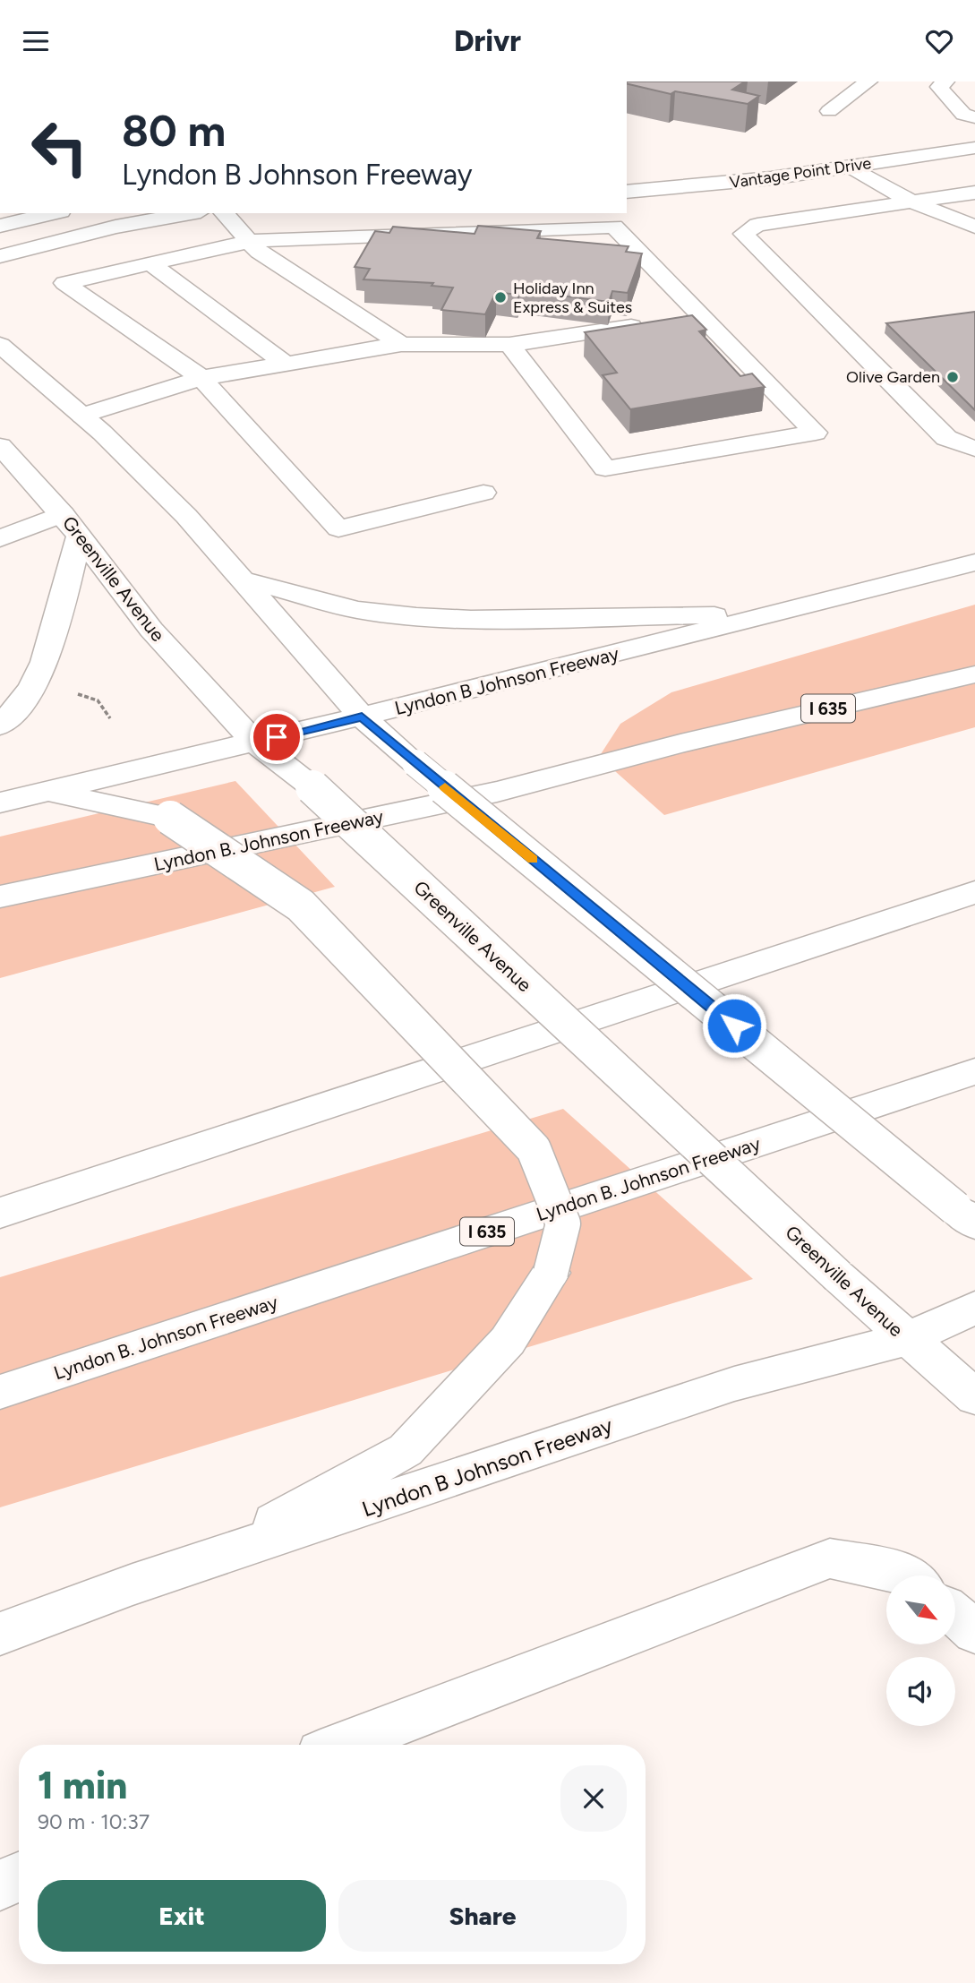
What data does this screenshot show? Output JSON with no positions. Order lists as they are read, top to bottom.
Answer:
{
  "streets": {
    "main road": [
      "Vantage Point Drive",
      "Greenville Avenue",
      "Lyndon B Johnson Freeway",
      "I 635",
      "Lyndon B. Johnson Freeway"
    ]
  },
  "crossings": [
    ["Greenville Avenue", "Lyndon B Johnson Freeway"]
  ],
  "places": ["Holiday Inn Express & Suites", "Olive Garden"],
  "north": "bottom right",
  "page": {
    "header": "Drivr",
    "turn": ["80 m", "Lyndon B Johnson Freeway"],
    "heading": ["1 min", "90 m · 10:37"],
    "buttons": ["Exit", "Share"]
  }
}
